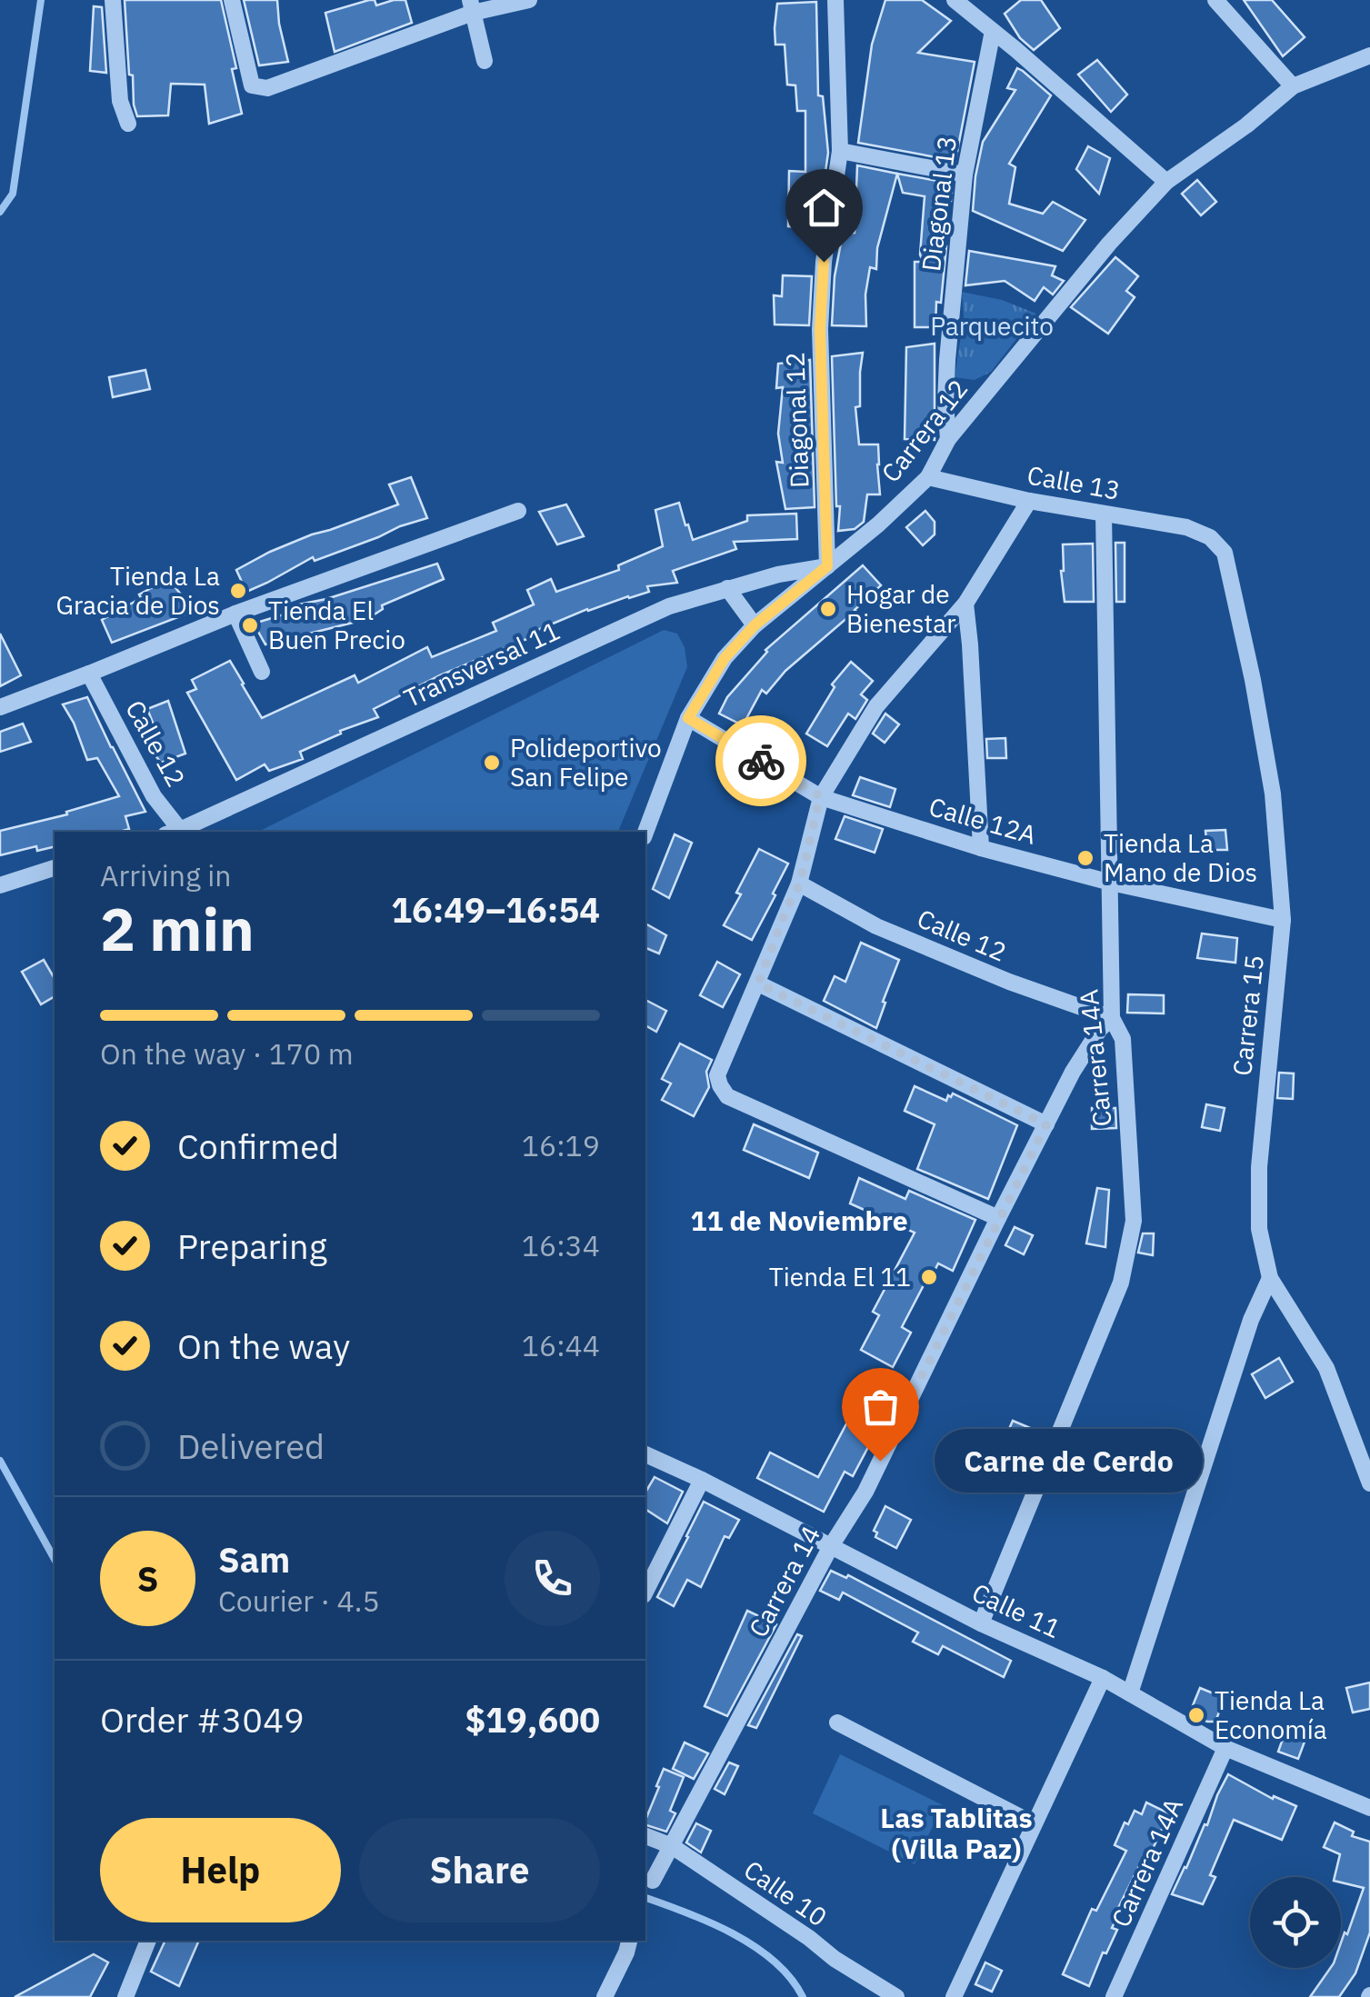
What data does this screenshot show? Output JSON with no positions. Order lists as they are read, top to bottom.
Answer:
{
  "streets": {
    "street": [
      "Diagonal 13",
      "Diagonal 12",
      "Carrera 12",
      "Calle 13",
      "Transversal 11",
      "Calle 12",
      "Calle 12A",
      "Carrera 15",
      "Carrera 14A",
      "Carrera 14",
      "Calle 11",
      "Calle 10"
    ]
  },
  "crossings": [
    ["Diagonal 13", "Carrera 12"],
    ["Diagonal 12", "Carrera 12"],
    ["Diagonal 12", "Transversal 11"],
    ["Carrera 12", "Calle 13"],
    ["Carrera 12", "Transversal 11"],
    ["Carrera 12", "Calle 12A"],
    ["Calle 13", "Carrera 15"],
    ["Calle 13", "Carrera 14A"],
    ["Calle 12", "Carrera 14A"],
    ["Calle 12", "Carrera 14"],
    ["Calle 12A", "Carrera 15"],
    ["Calle 12A", "Carrera 14A"],
    ["Carrera 14A", "Carrera 14"],
    ["Carrera 14A", "Calle 11"],
    ["Carrera 14", "Calle 11"],
    ["Carrera 14", "Calle 10"]
  ],
  "districts": ["11 de Noviembre", "Las Tablitas (Villa Paz)"],
  "parks": ["Parquecito"],
  "places": [
    "Tienda La Gracia de Dios",
    "Hogar de Bienestar",
    "Tienda El Buen Precio",
    "Polideportivo San Felipe",
    "Tienda La Mano de Dios",
    "Tienda El 11",
    "Carne de Cerdo",
    "Tienda La Economía"
  ],
  "page": {
    "heading": ["2 min", "Arriving in", "16:49–16:54"],
    "panel": [
      "Sam",
      "Courier · 4.5",
      "Order #3049",
      "$19,600"
    ],
    "bar": "On the way · 170 m",
    "list": [
      ["Confirmed", "16:19"],
      ["Preparing", "16:34"],
      ["On the way", "16:44"],
      "Delivered"
    ],
    "bubble": "Carne de Cerdo",
    "round": "S",
    "buttons": ["Help", "Share"]
  }
}
